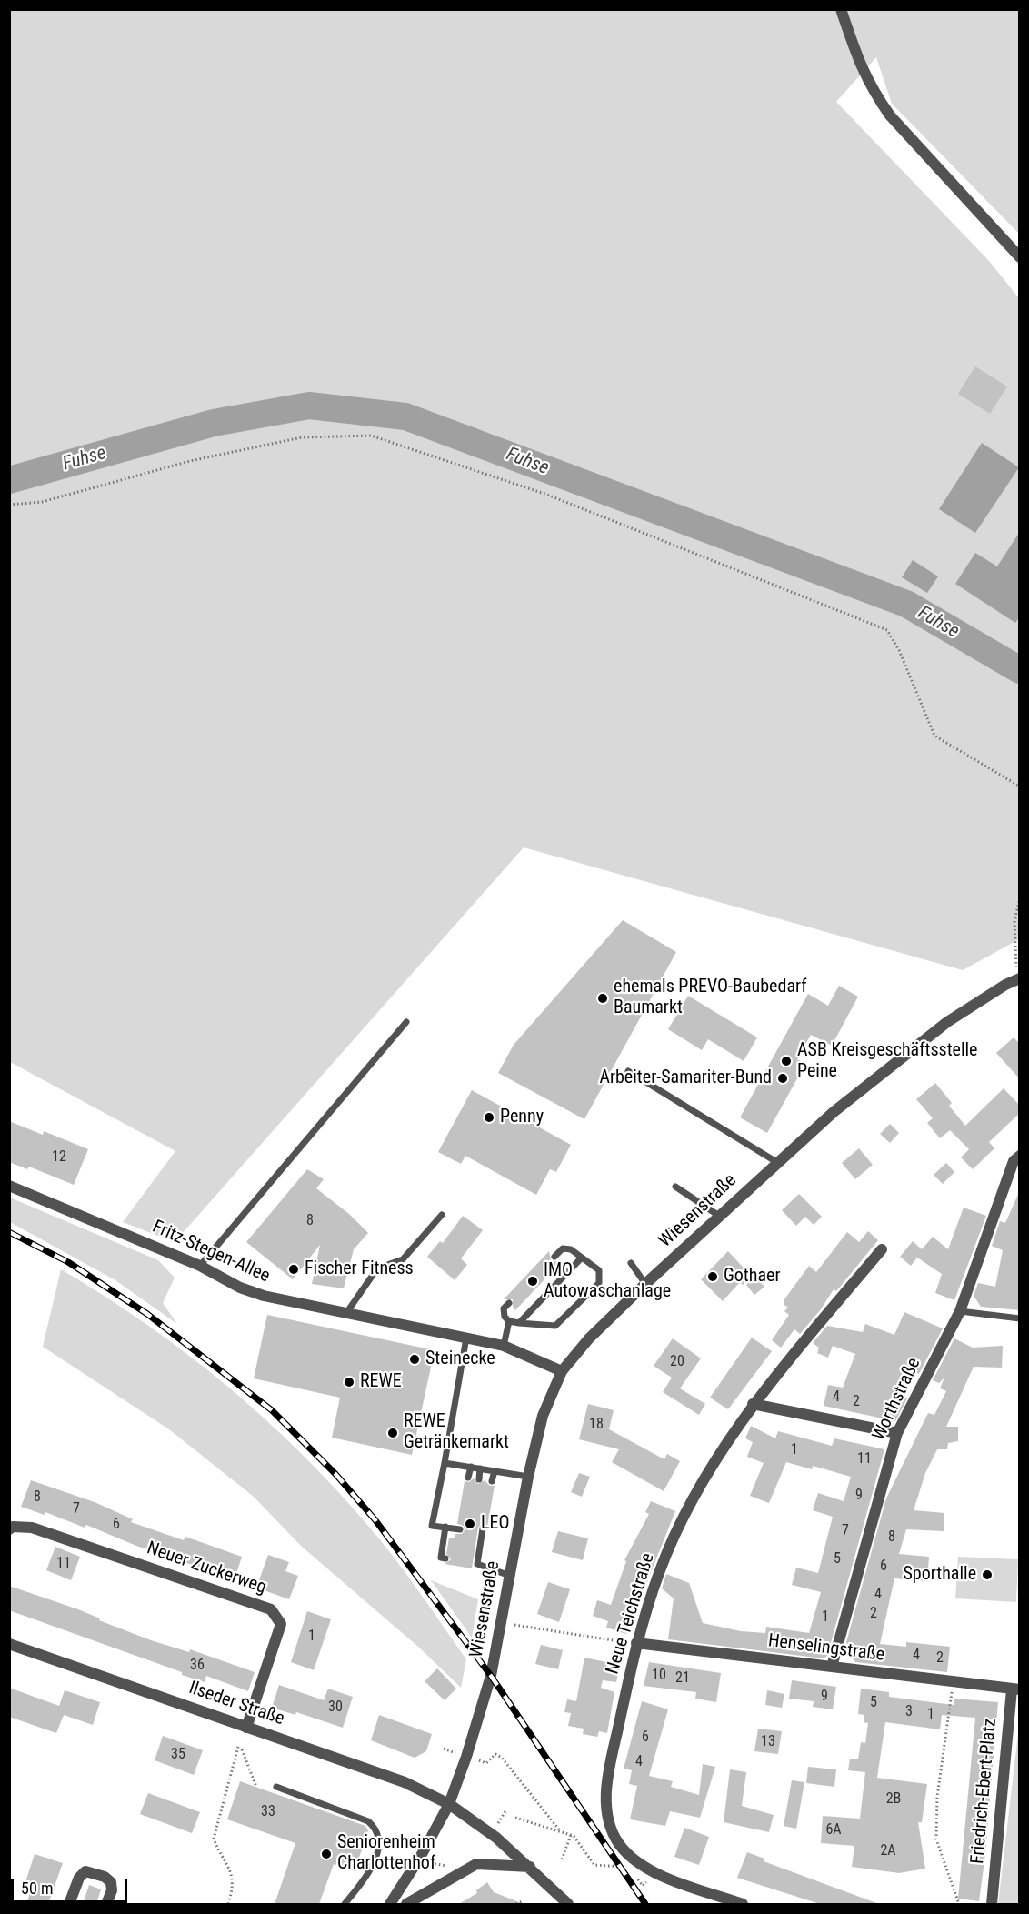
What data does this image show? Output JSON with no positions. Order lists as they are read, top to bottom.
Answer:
{
  "streets": {
    "street": [
      "Wiesenstraße",
      "Fritz-Stegen-Allee",
      "Worthstraße",
      "Neuer Zuckerweg",
      "Neue Teichstraße",
      "Henselingstraße",
      "Ilseder Straße",
      "Friedrich-Ebert-Platz"
    ]
  },
  "crossings": [
    ["Wiesenstraße", "Fritz-Stegen-Allee"],
    ["Wiesenstraße", "Ilseder Straße"],
    ["Worthstraße", "Henselingstraße"],
    ["Neuer Zuckerweg", "Ilseder Straße"],
    ["Neue Teichstraße", "Henselingstraße"],
    ["Henselingstraße", "Friedrich-Ebert-Platz"]
  ],
  "water": ["Fuhse"],
  "places": [
    "ehemals PREVO-Baubedarf Baumarkt",
    "ASB Kreisgeschäftsstelle Peine",
    "Arbeiter-Samariter-Bund",
    "Penny",
    "Fischer Fitness",
    "Gothaer",
    "IMO Autowaschanlage",
    "Steinecke",
    "REWE",
    "REWE Getränkemarkt",
    "LEO",
    "Sporthalle",
    "Seniorenheim Charlottenhof"
  ],
  "house_numbers": [
    "12",
    "8",
    "20",
    "4",
    "2",
    "18",
    "1",
    "11",
    "9",
    "8",
    "7",
    "6",
    "7",
    "8",
    "5",
    "11",
    "6",
    "4",
    "2",
    "1",
    "1",
    "4",
    "2",
    "36",
    "10",
    "21",
    "9",
    "5",
    "30",
    "3",
    "1",
    "6",
    "13",
    "35",
    "4",
    "2B",
    "33",
    "6A",
    "2A"
  ],
  "scale_bar": "50 m"
}
